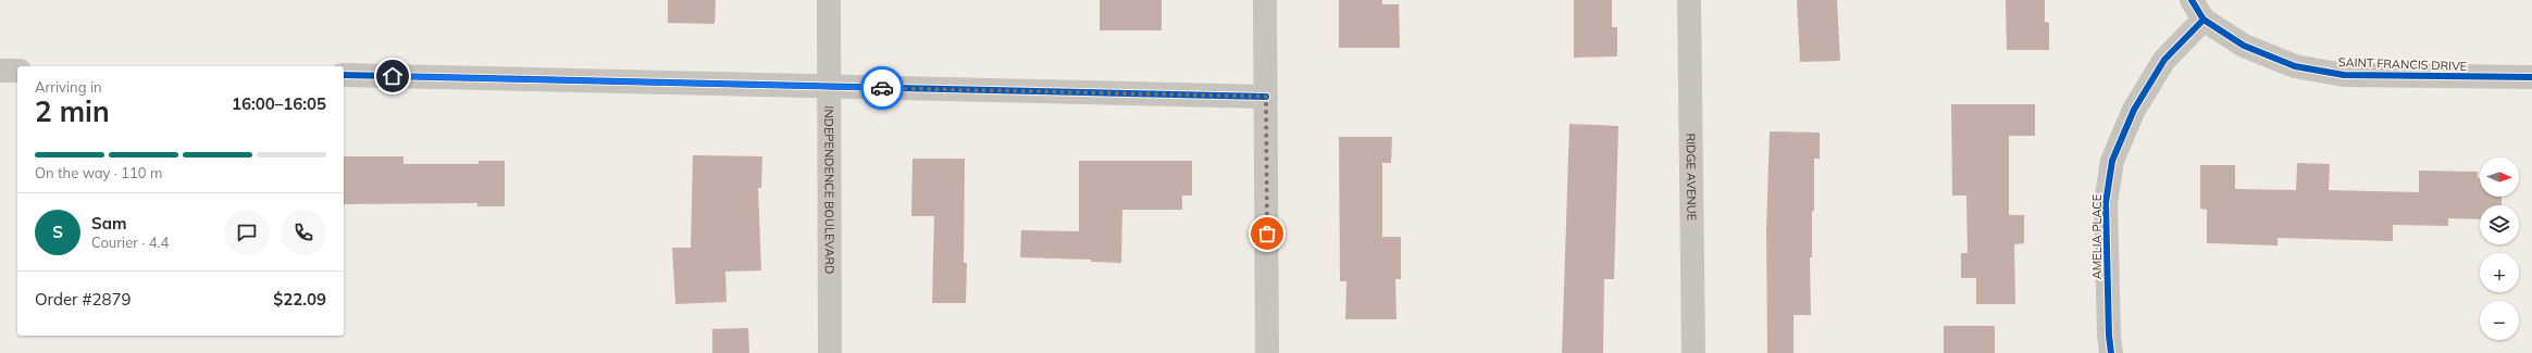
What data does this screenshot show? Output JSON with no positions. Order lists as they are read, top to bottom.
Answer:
{
  "streets": {
    "street": [
      "SAINT FRANCIS DRIVE",
      "RIDGE AVENUE",
      "INDEPENDENCE BOULEVARD",
      "AMELIA PLACE"
    ]
  },
  "crossings": [
    ["SAINT FRANCIS DRIVE", "AMELIA PLACE"]
  ],
  "north": "right",
  "page": {
    "heading": ["2 min", "Arriving in", "16:00–16:05"],
    "panel": [
      "Sam",
      "Courier · 4.4",
      "Order #2879",
      "$22.09"
    ],
    "bar": "On the way · 110 m",
    "map_buttons": ["+", "−"],
    "round": "S"
  }
}
